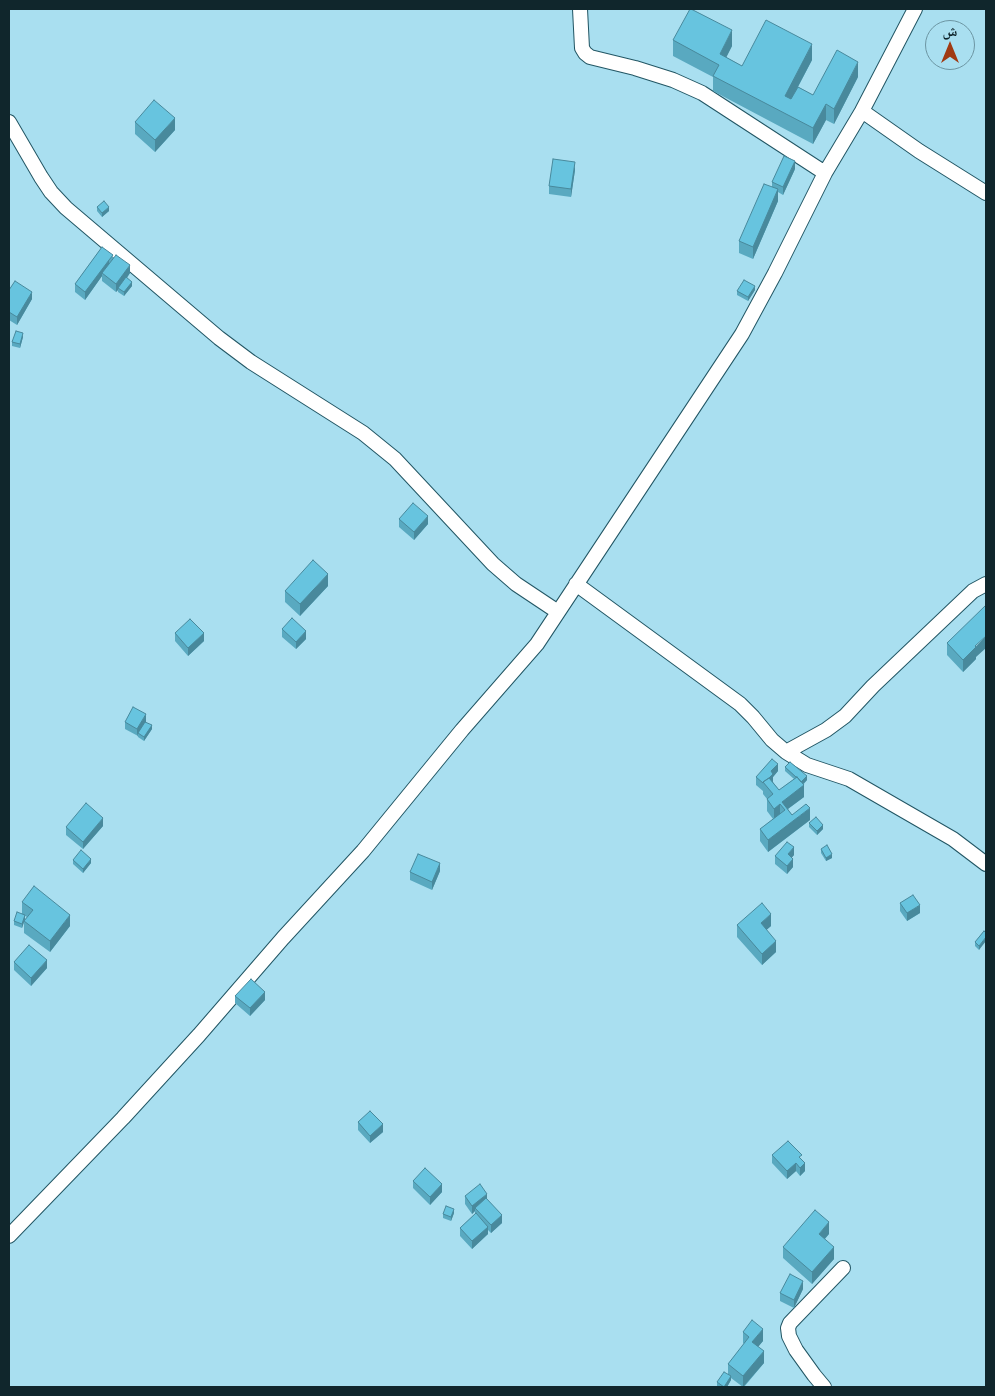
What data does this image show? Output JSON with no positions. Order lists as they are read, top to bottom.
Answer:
{
  "north": "top"
}
